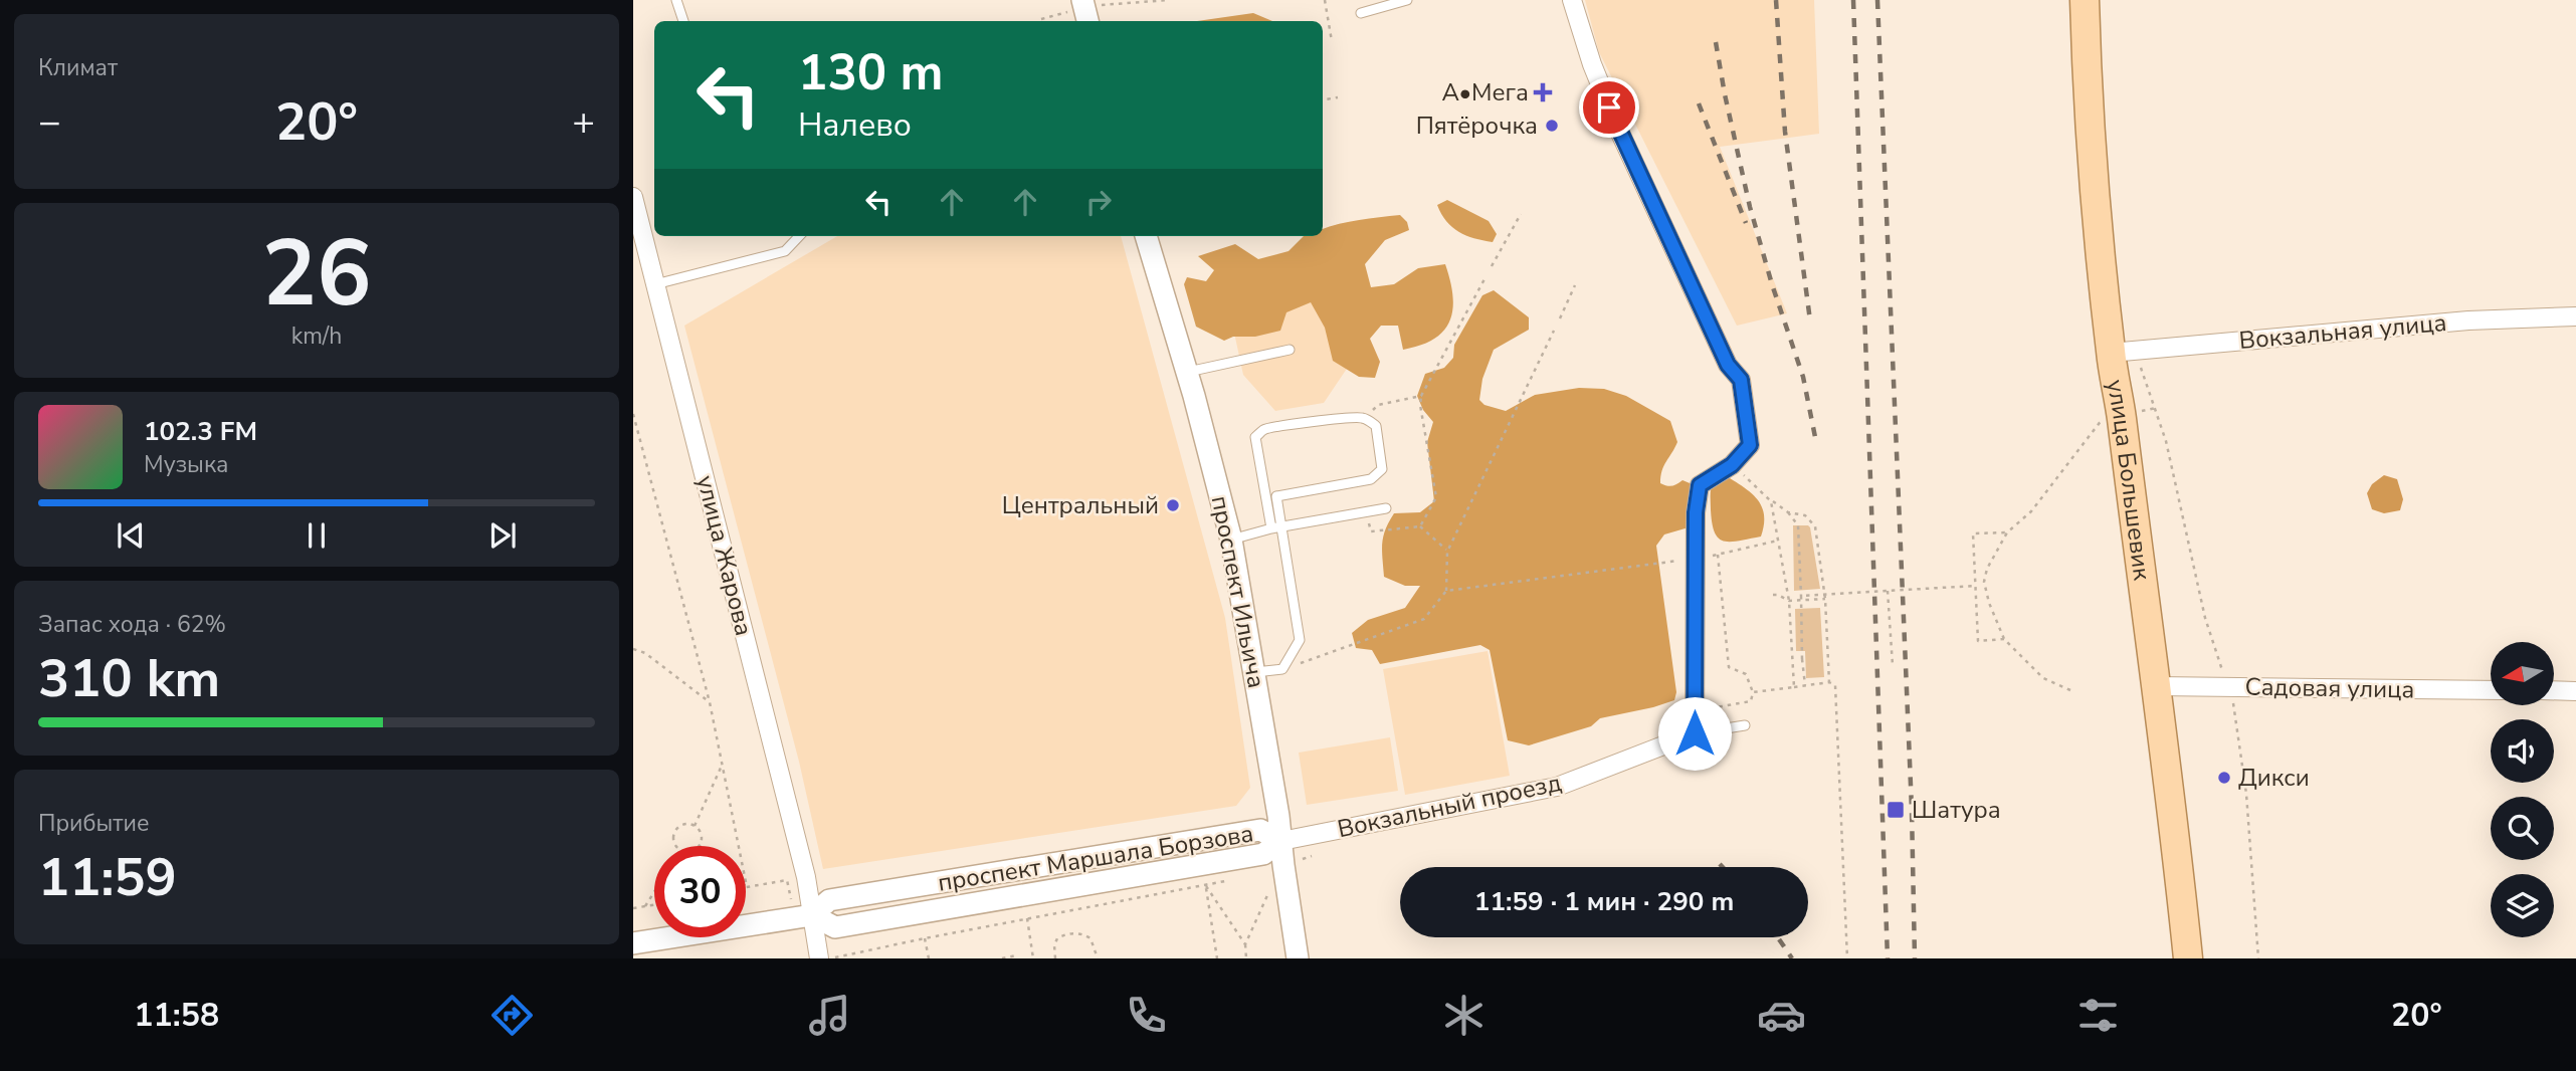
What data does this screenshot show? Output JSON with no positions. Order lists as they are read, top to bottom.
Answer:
{
  "streets": {
    "main road": ["улица Большевик"],
    "street": [
      "Вокзальная улица",
      "улица Жарова",
      "проспект Ильича",
      "Садовая улица",
      "Вокзальный проезд",
      "проспект Маршала Борзова"
    ]
  },
  "crossings": [
    ["Вокзальная улица", "улица Большевик"],
    ["улица Большевик", "Садовая улица"],
    ["улица Жарова", "проспект Маршала Борзова"],
    ["проспект Ильича", "Вокзальный проезд"],
    ["проспект Ильича", "проспект Маршала Борзова"],
    ["Вокзальный проезд", "проспект Маршала Борзова"]
  ],
  "places": {
    "health": ["А•Мега"],
    "other": ["Пятёрочка", "Центральный", "Дикси"],
    "transit": ["Шатура"]
  },
  "north": "left",
  "page": {
    "tile": [
      "Климат",
      ["26", "km/h"],
      ["Запас хода · 62%", "310 km"],
      ["Прибытие", "11:59"]
    ],
    "turn": ["130 m", "Налево"],
    "heat": ["−", "20°", "+"],
    "song": ["102.3 FM", "Музыка"],
    "limit": "30",
    "trip": "11:59 · 1 мин · 290 m",
    "tabs": ["11:58", "20°"]
  }
}
